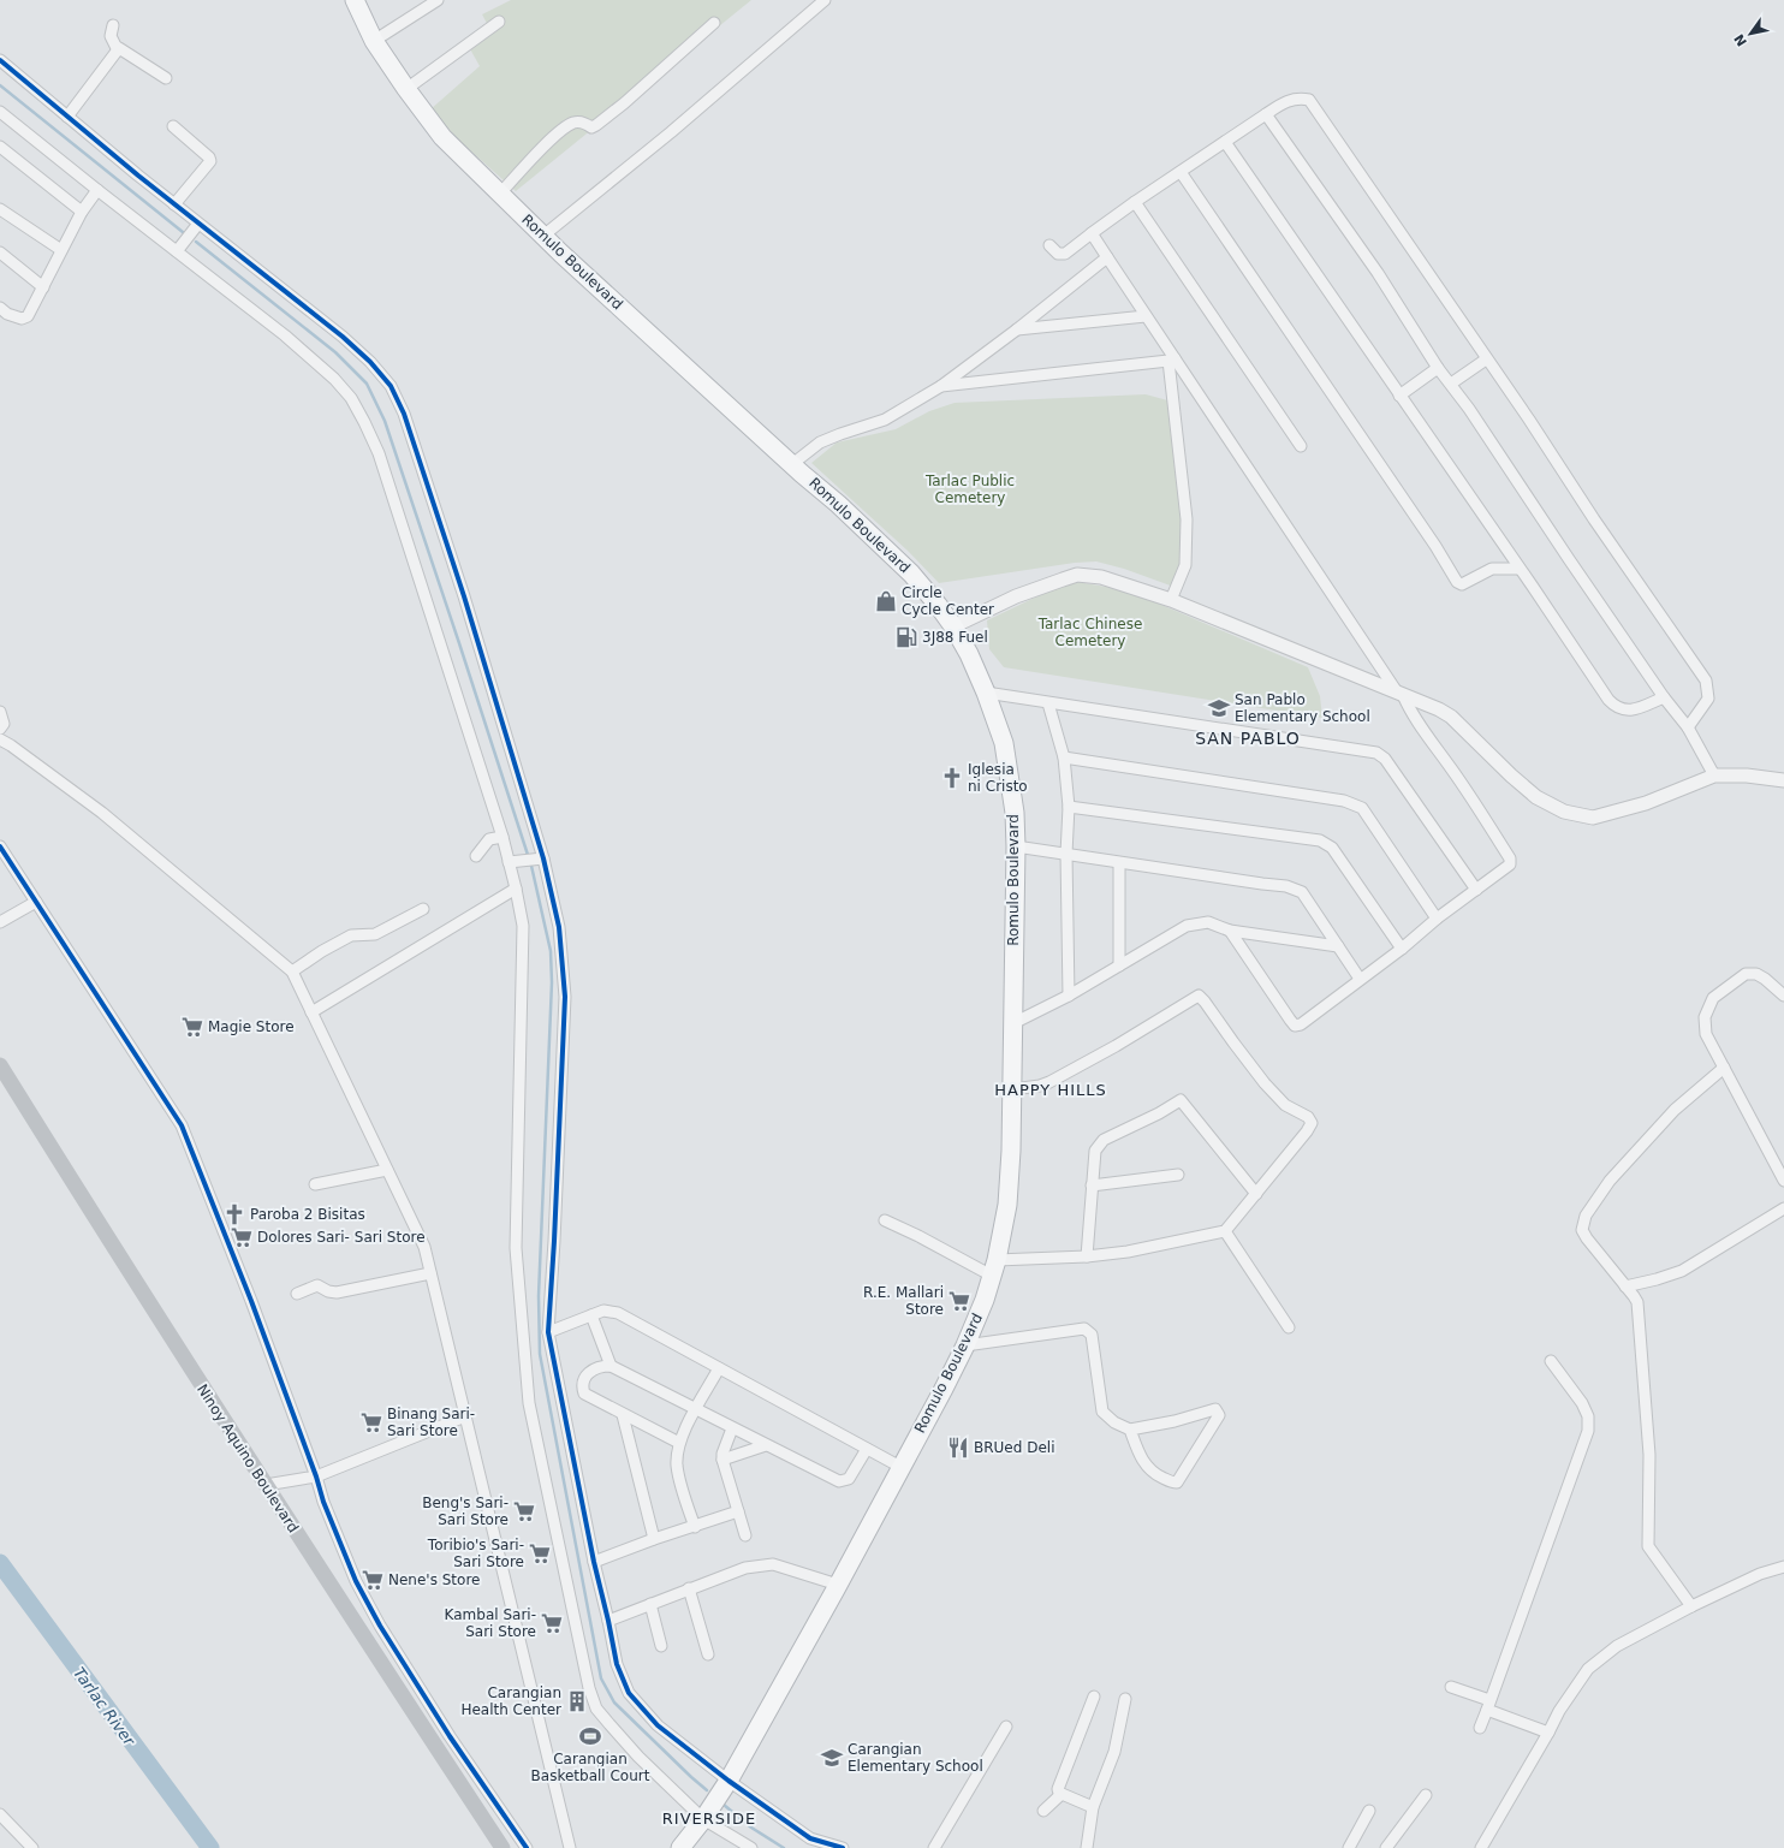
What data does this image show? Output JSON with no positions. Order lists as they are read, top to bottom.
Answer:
{
  "streets": {
    "highway": ["Romulo Boulevard"],
    "main road": ["Ninoy Aquino Boulevard"]
  },
  "districts": ["SAN PABLO", "HAPPY HILLS", "RIVERSIDE"],
  "water": ["Tarlac River"],
  "parks": ["Tarlac Public Cemetery", "Tarlac Chinese Cemetery"],
  "places": {
    "shop": ["Circle Cycle Center"],
    "fuel station": ["3J88 Fuel"],
    "school or university": ["San Pablo Elementary School", "Carangian Elementary School"],
    "church": ["Iglesia ni Cristo", "Paroba 2 Bisitas"],
    "supermarket": [
      "Magie Store",
      "Dolores Sari- Sari Store",
      "R.E. Mallari Store",
      "Binang Sari- Sari Store",
      "Beng's Sari- Sari Store",
      "Toribio's Sari- Sari Store",
      "Nene's Store",
      "Kambal Sari- Sari Store"
    ],
    "restaurant": ["BRUed Deli"],
    "building": ["Carangian Health Center"],
    "sports": ["Carangian Basketball Court"]
  },
  "north": "bottom left"
}
